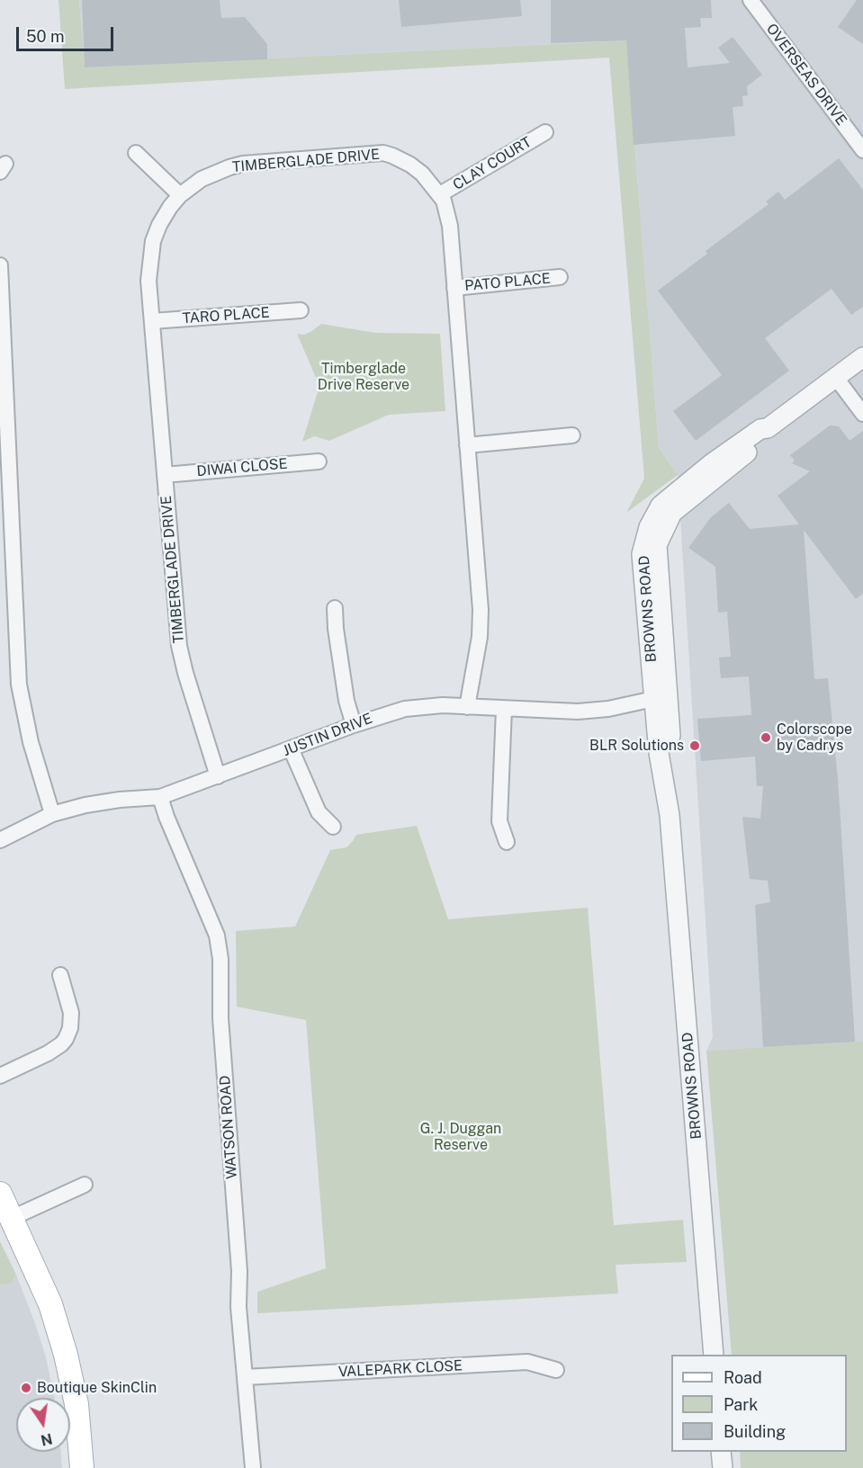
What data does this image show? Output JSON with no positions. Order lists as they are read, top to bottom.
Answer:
{
  "streets": {
    "street": [
      "OVERSEAS DRIVE",
      "TIMBERGLADE DRIVE",
      "CLAY COURT",
      "PATO PLACE",
      "TARO PLACE",
      "DIWAI CLOSE",
      "BROWNS ROAD",
      "JUSTIN DRIVE",
      "WATSON ROAD",
      "VALEPARK CLOSE"
    ]
  },
  "crossings": [
    ["TIMBERGLADE DRIVE", "CLAY COURT"],
    ["TIMBERGLADE DRIVE", "PATO PLACE"],
    ["TIMBERGLADE DRIVE", "TARO PLACE"],
    ["TIMBERGLADE DRIVE", "DIWAI CLOSE"],
    ["TIMBERGLADE DRIVE", "JUSTIN DRIVE"],
    ["BROWNS ROAD", "JUSTIN DRIVE"],
    ["JUSTIN DRIVE", "WATSON ROAD"],
    ["WATSON ROAD", "VALEPARK CLOSE"]
  ],
  "parks": ["Timberglade Drive Reserve", "G. J. Duggan Reserve"],
  "places": ["Colorscope by Cadrys", "BLR Solutions", "Boutique SkinClin"],
  "legend": ["Road", "Park", "Building"],
  "scale_bar": "50 m",
  "north": "bottom"
}
